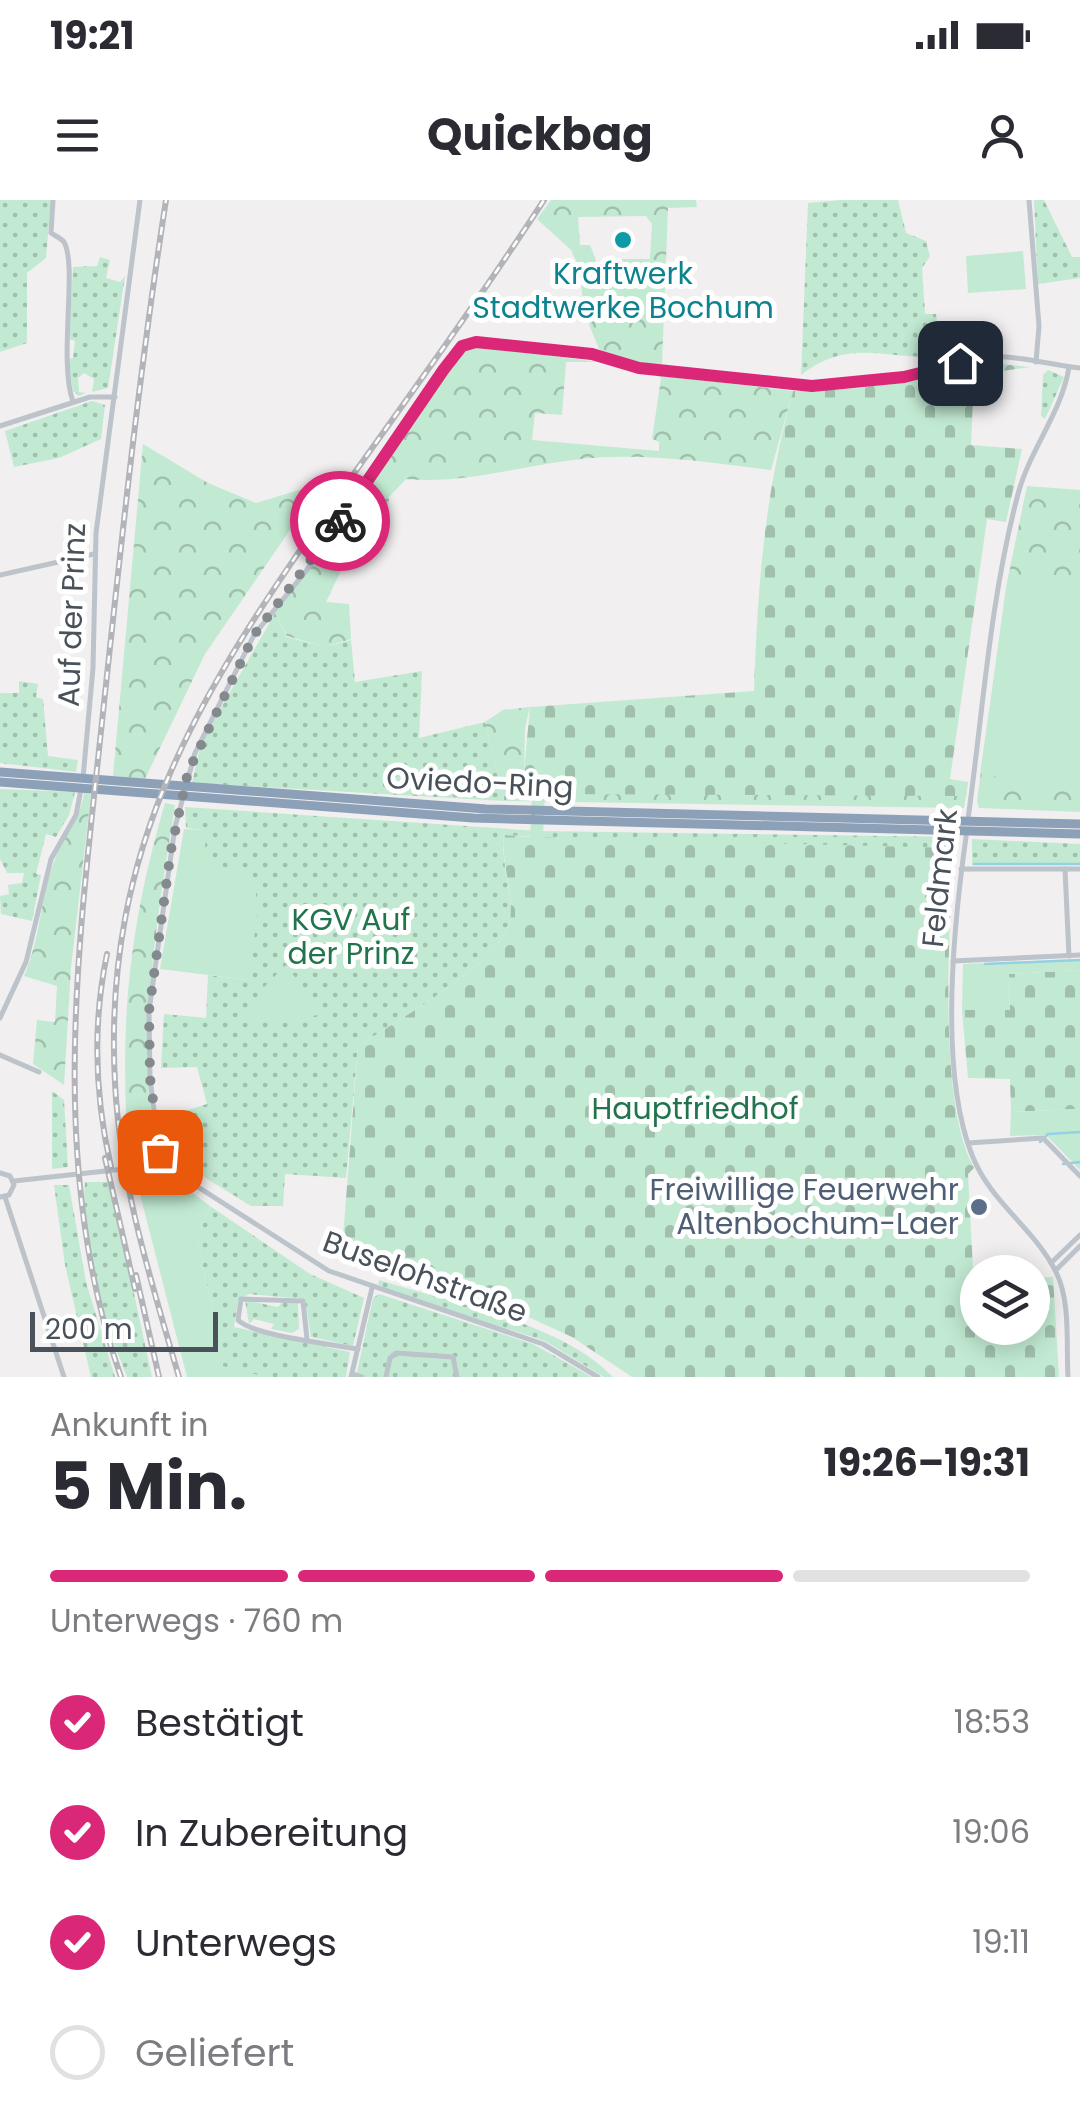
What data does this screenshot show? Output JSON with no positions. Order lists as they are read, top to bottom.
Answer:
{
  "streets": {
    "highway": ["Oviedo-Ring"],
    "street": ["Auf der Prinz", "Feldmark", "Buselohstraße"]
  },
  "parks": ["KGV Auf der Prinz", "Hauptfriedhof"],
  "places": ["Kraftwerk Stadtwerke Bochum", "Freiwillige Feuerwehr Altenbochum-Laer"],
  "scale_bar": "200 m",
  "page": {
    "status": "19:21",
    "header": "Quickbag",
    "scale": "200 m",
    "heading": ["5 Min.", "Ankunft in", "19:26–19:31"],
    "bar": "Unterwegs · 760 m",
    "list": [
      ["Bestätigt", "18:53"],
      ["In Zubereitung", "19:06"],
      ["Unterwegs", "19:11"],
      "Geliefert"
    ]
  }
}
